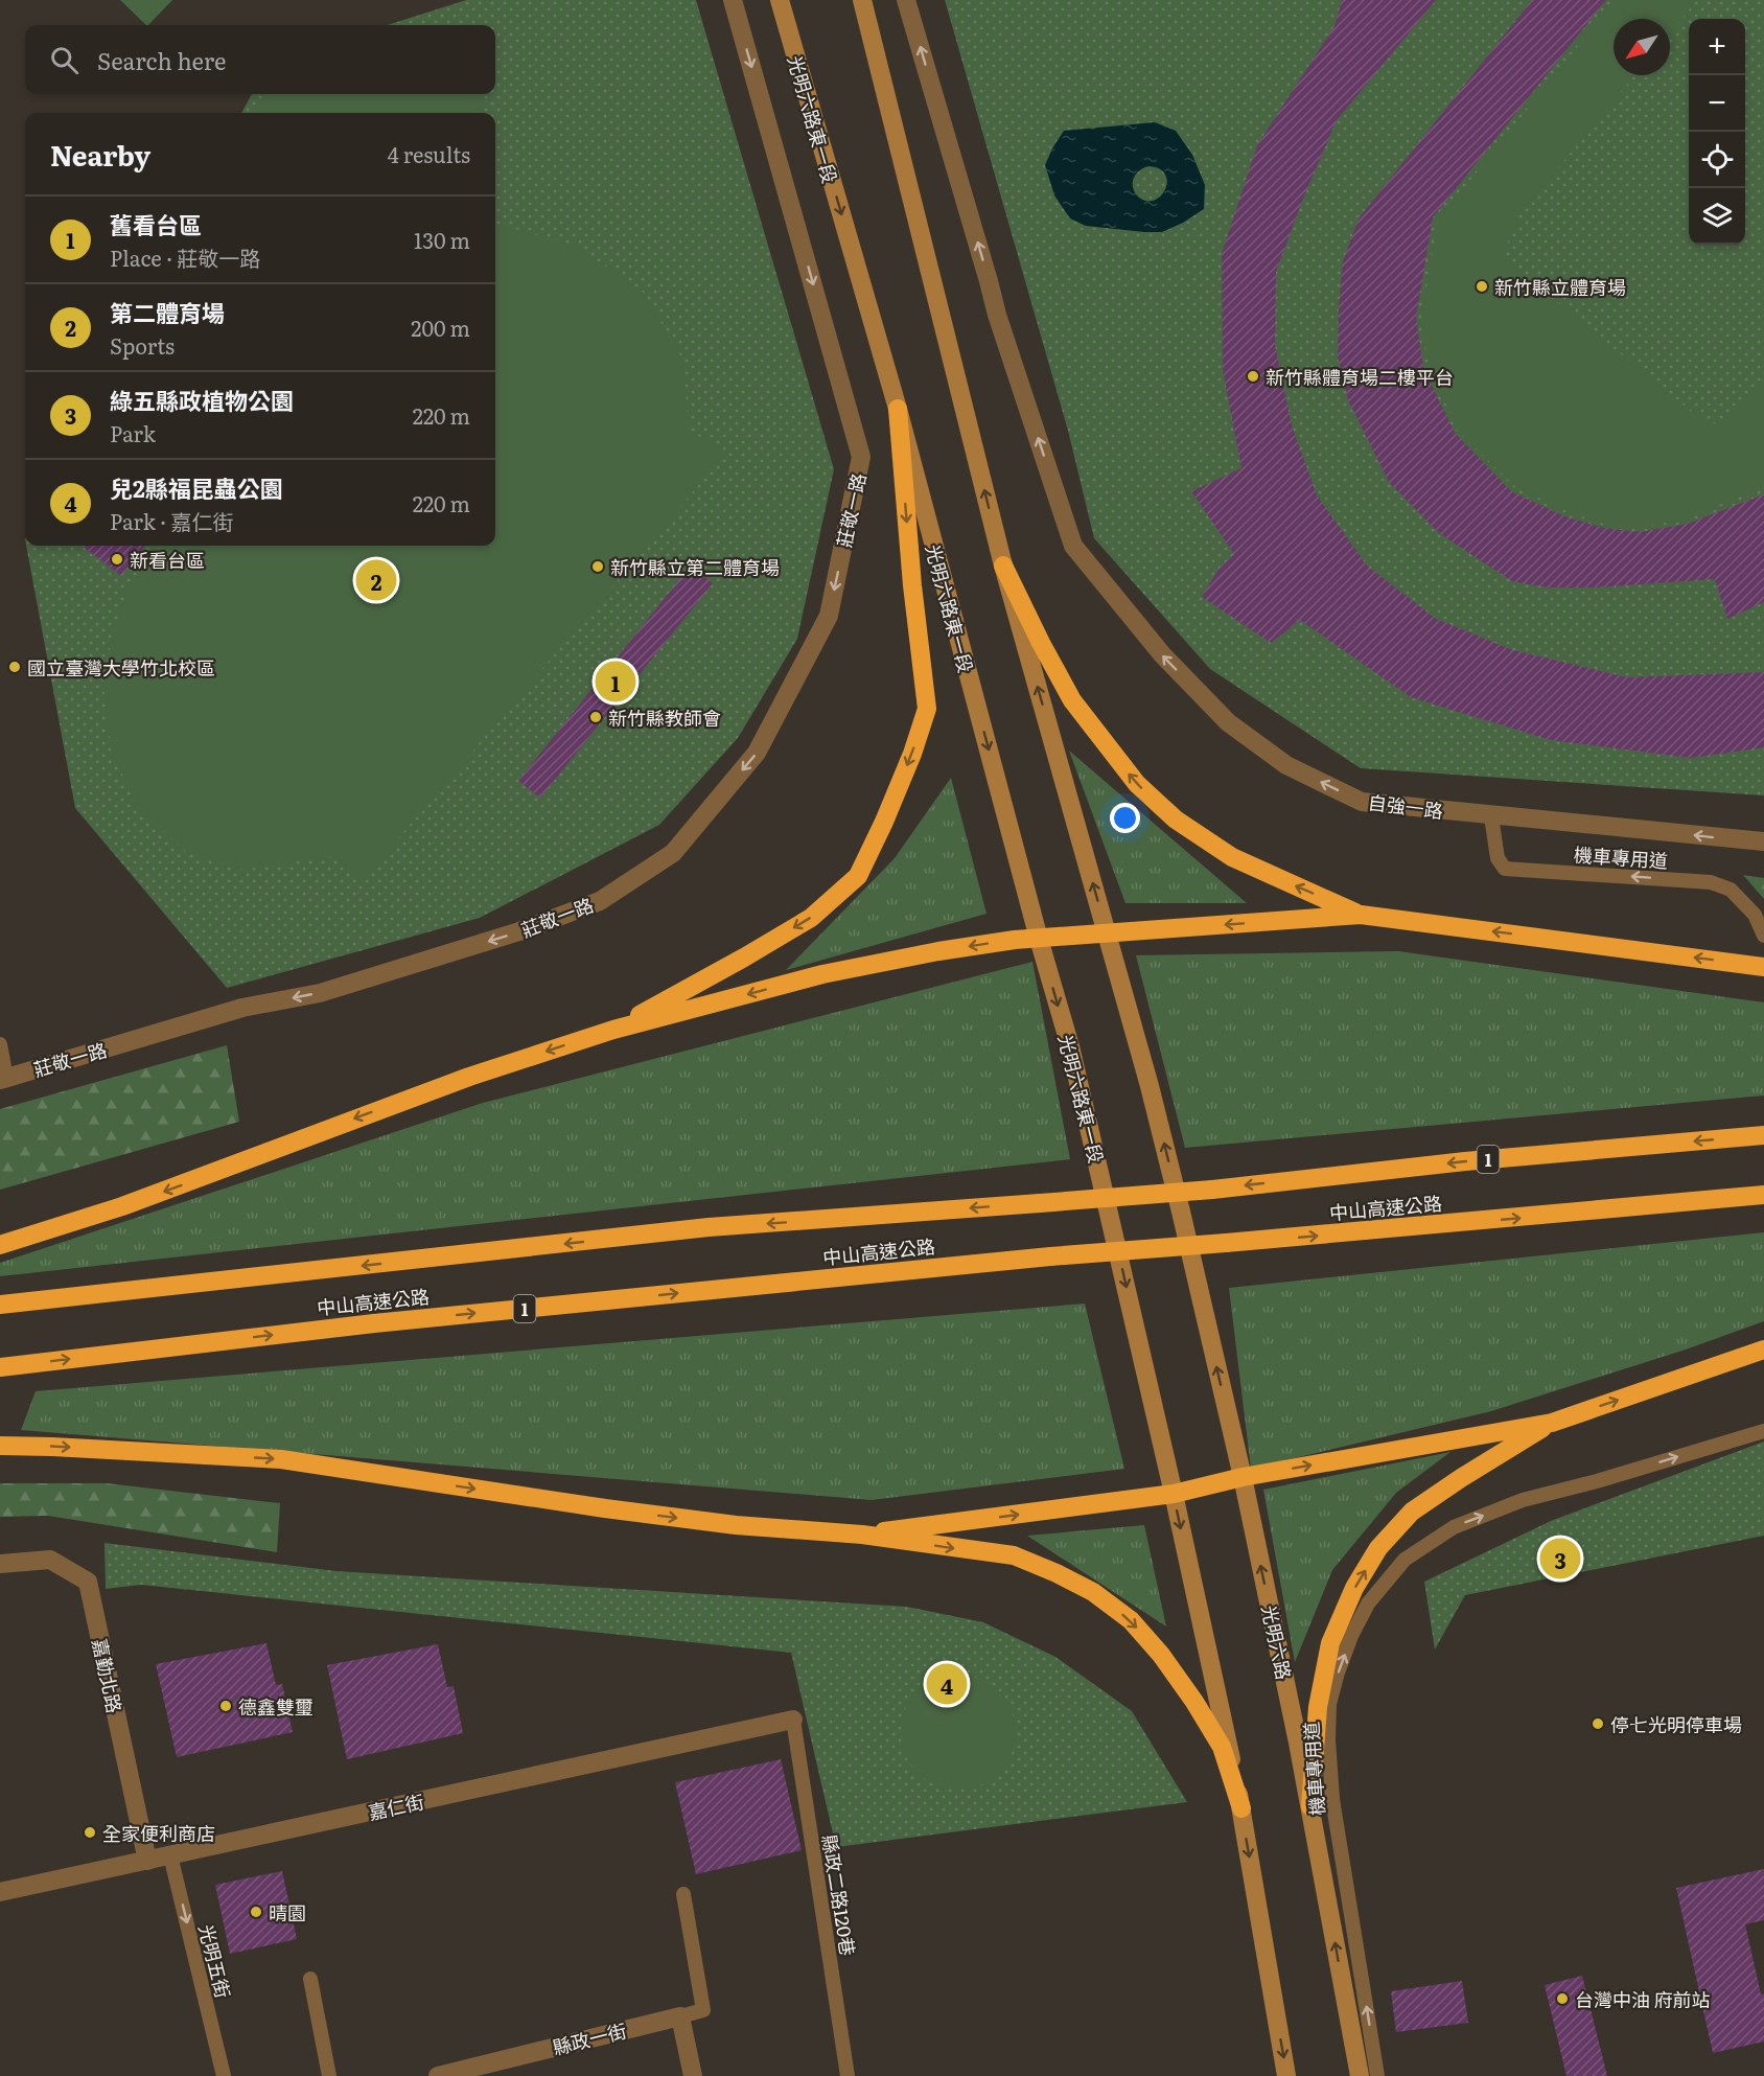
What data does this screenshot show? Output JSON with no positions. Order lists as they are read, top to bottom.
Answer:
{
  "streets": {
    "highway": ["1", "中山高速公路"],
    "main road": ["光明六路東一段", "光明六路"],
    "street": [
      "莊敬一路",
      "自強一路",
      "嘉勤北路",
      "嘉仁街",
      "縣政一街"
    ],
    "lane": ["機車專用道", "縣政二路120巷", "光明五街"]
  },
  "crossings": [
    ["自強一路", "機車專用道"],
    ["嘉勤北路", "嘉仁街"],
    ["嘉仁街", "縣政二路120巷"],
    ["嘉仁街", "光明五街"]
  ],
  "one_way": ["自強一路"],
  "places": [
    "新竹縣立體育場",
    "新竹縣體育場二樓平台",
    "新看台區",
    "新竹縣立第二體育場",
    "國立臺灣大學竹北校區",
    "新竹縣教師會",
    "德鑫雙璽",
    "停七光明停車場",
    "全家便利商店",
    "晴園",
    "台灣中油 府前站"
  ],
  "north": "bottom left",
  "page": {
    "map_buttons": ["+", "−"],
    "search": "Search here",
    "heading": ["Nearby", "4 results"],
    "list": [
      {
        "mark": "1",
        "name": "舊看台區",
        "note": "Place · 莊敬一路",
        "value": "130 m"
      },
      {
        "mark": "2",
        "name": "第二體育場",
        "note": "Sports",
        "value": "200 m"
      },
      {
        "mark": "3",
        "name": "綠五縣政植物公園",
        "note": "Park",
        "value": "220 m"
      },
      {
        "mark": "4",
        "name": "兒2縣福昆蟲公園",
        "note": "Park · 嘉仁街",
        "value": "220 m"
      }
    ],
    "pins": [
      "2",
      "1",
      "3",
      "4"
    ]
  }
}
